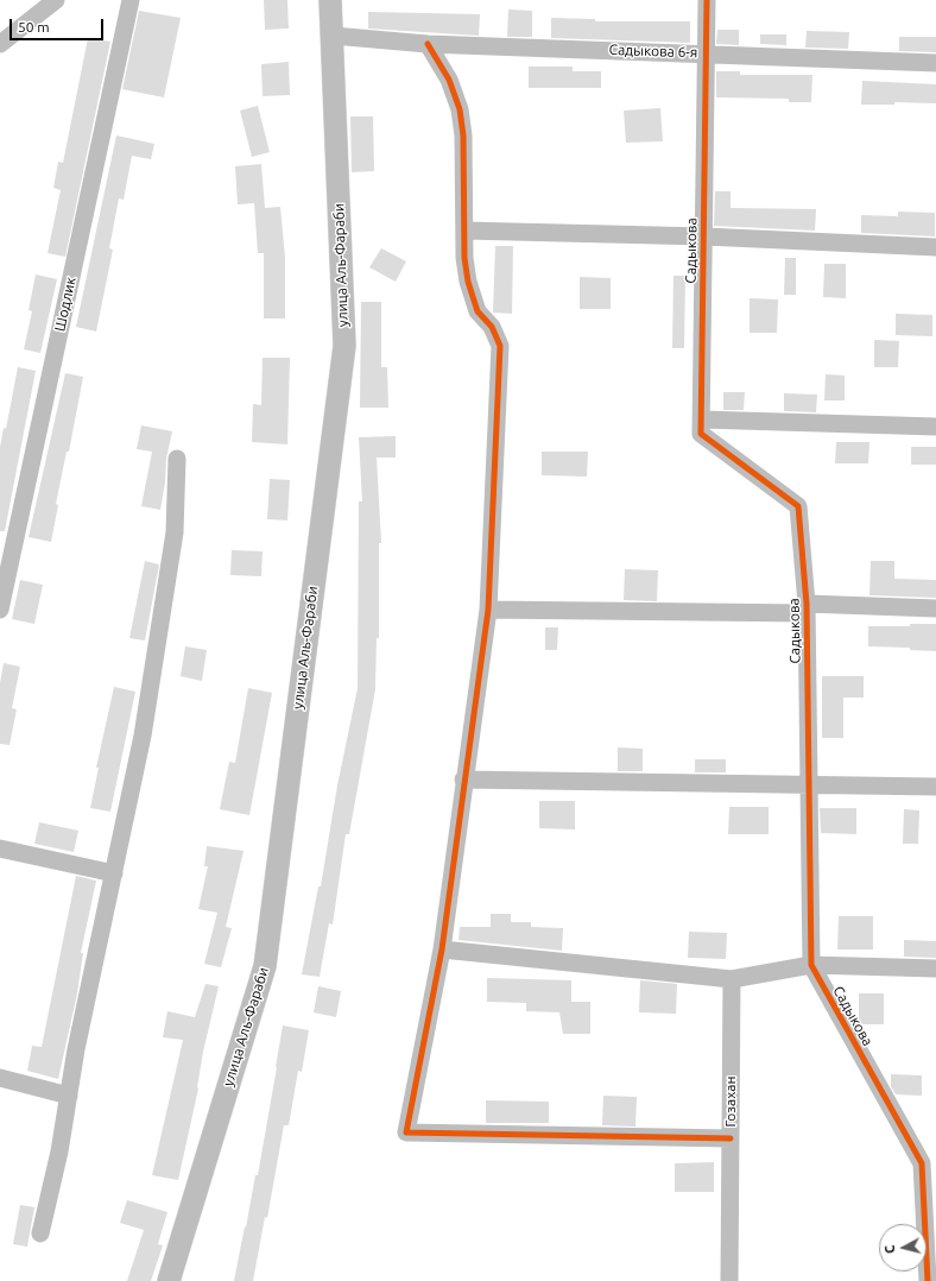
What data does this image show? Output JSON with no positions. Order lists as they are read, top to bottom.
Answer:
{
  "streets": {
    "main road": ["улица Аль-Фараби"],
    "street": [
      "Садыкова 6-я",
      "Садыкова",
      "Шодлик",
      "Гозахан"
    ]
  },
  "crossings": [
    ["Садыкова 6-я", "Садыкова"],
    ["Садыкова 6-я", "улица Аль-Фараби"]
  ],
  "scale_bar": "50 m",
  "north": "left"
}
